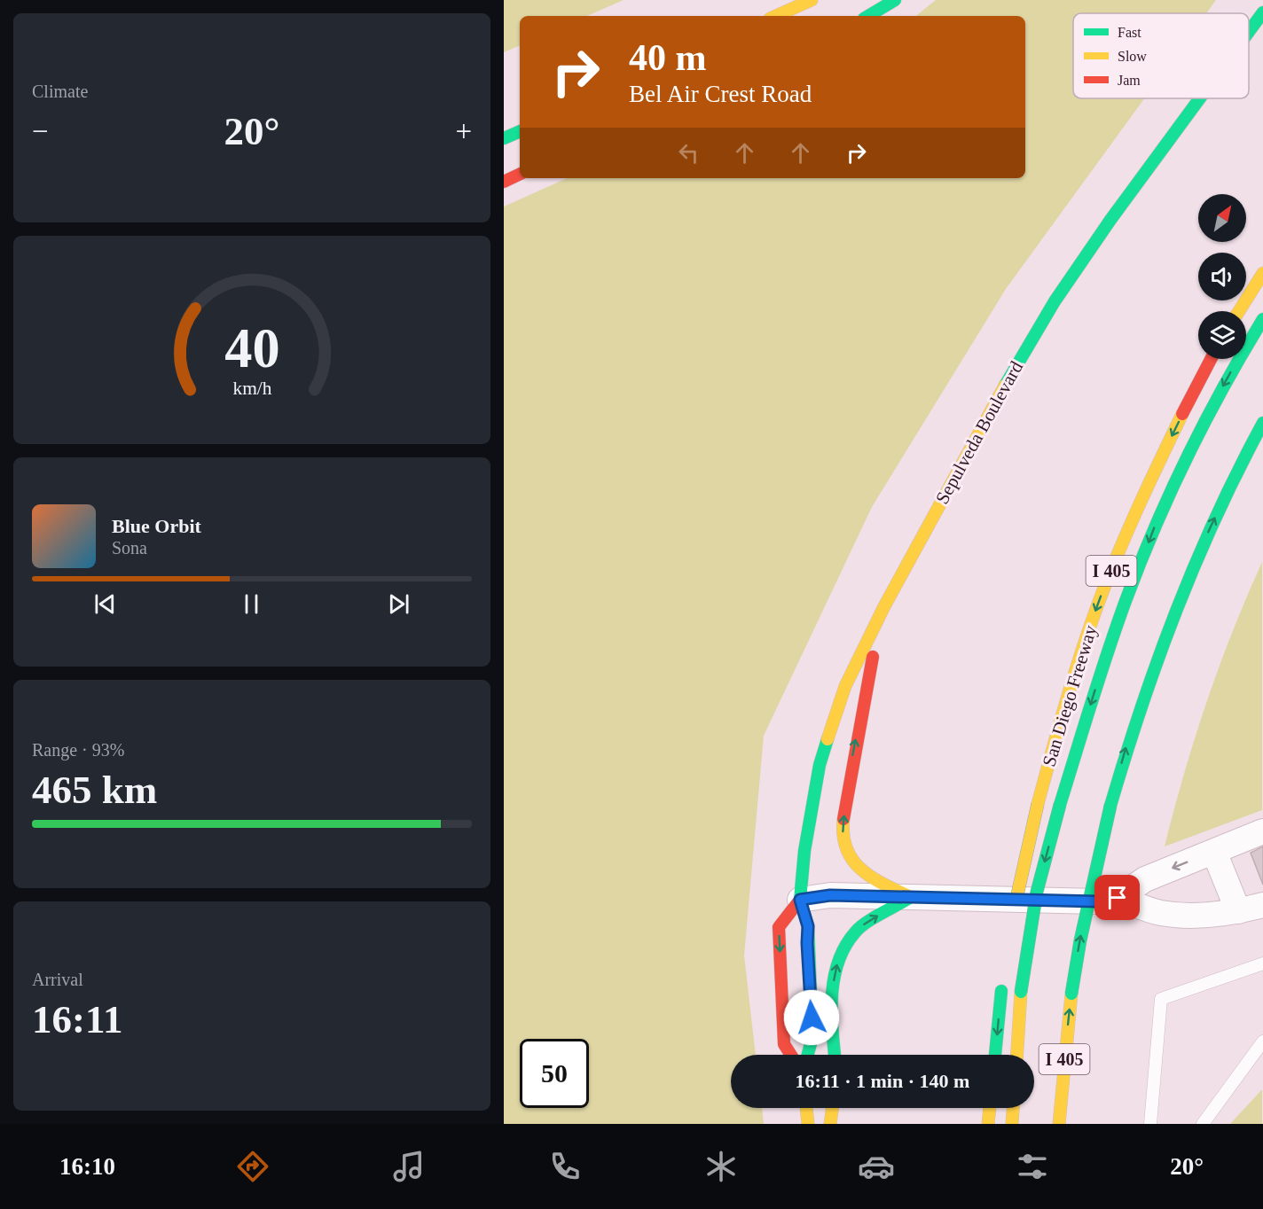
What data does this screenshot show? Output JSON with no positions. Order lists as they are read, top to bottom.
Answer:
{
  "streets": {
    "main road": ["Sepulveda Boulevard", "I 405", "San Diego Freeway"]
  },
  "legend": ["Fast", "Slow", "Jam"],
  "north": "top right",
  "page": {
    "tile": [
      "Climate",
      ["Range · 93%", "465 km"],
      ["Arrival", "16:11"]
    ],
    "turn": ["40 m", "Bel Air Crest Road"],
    "heat": ["−", "20°", "+"],
    "song": ["Blue Orbit", "Sona"],
    "limit": "50",
    "trip": "16:11 · 1 min · 140 m",
    "tabs": ["16:10", "20°"],
    "gauge": ["40", "km/h"]
  }
}
